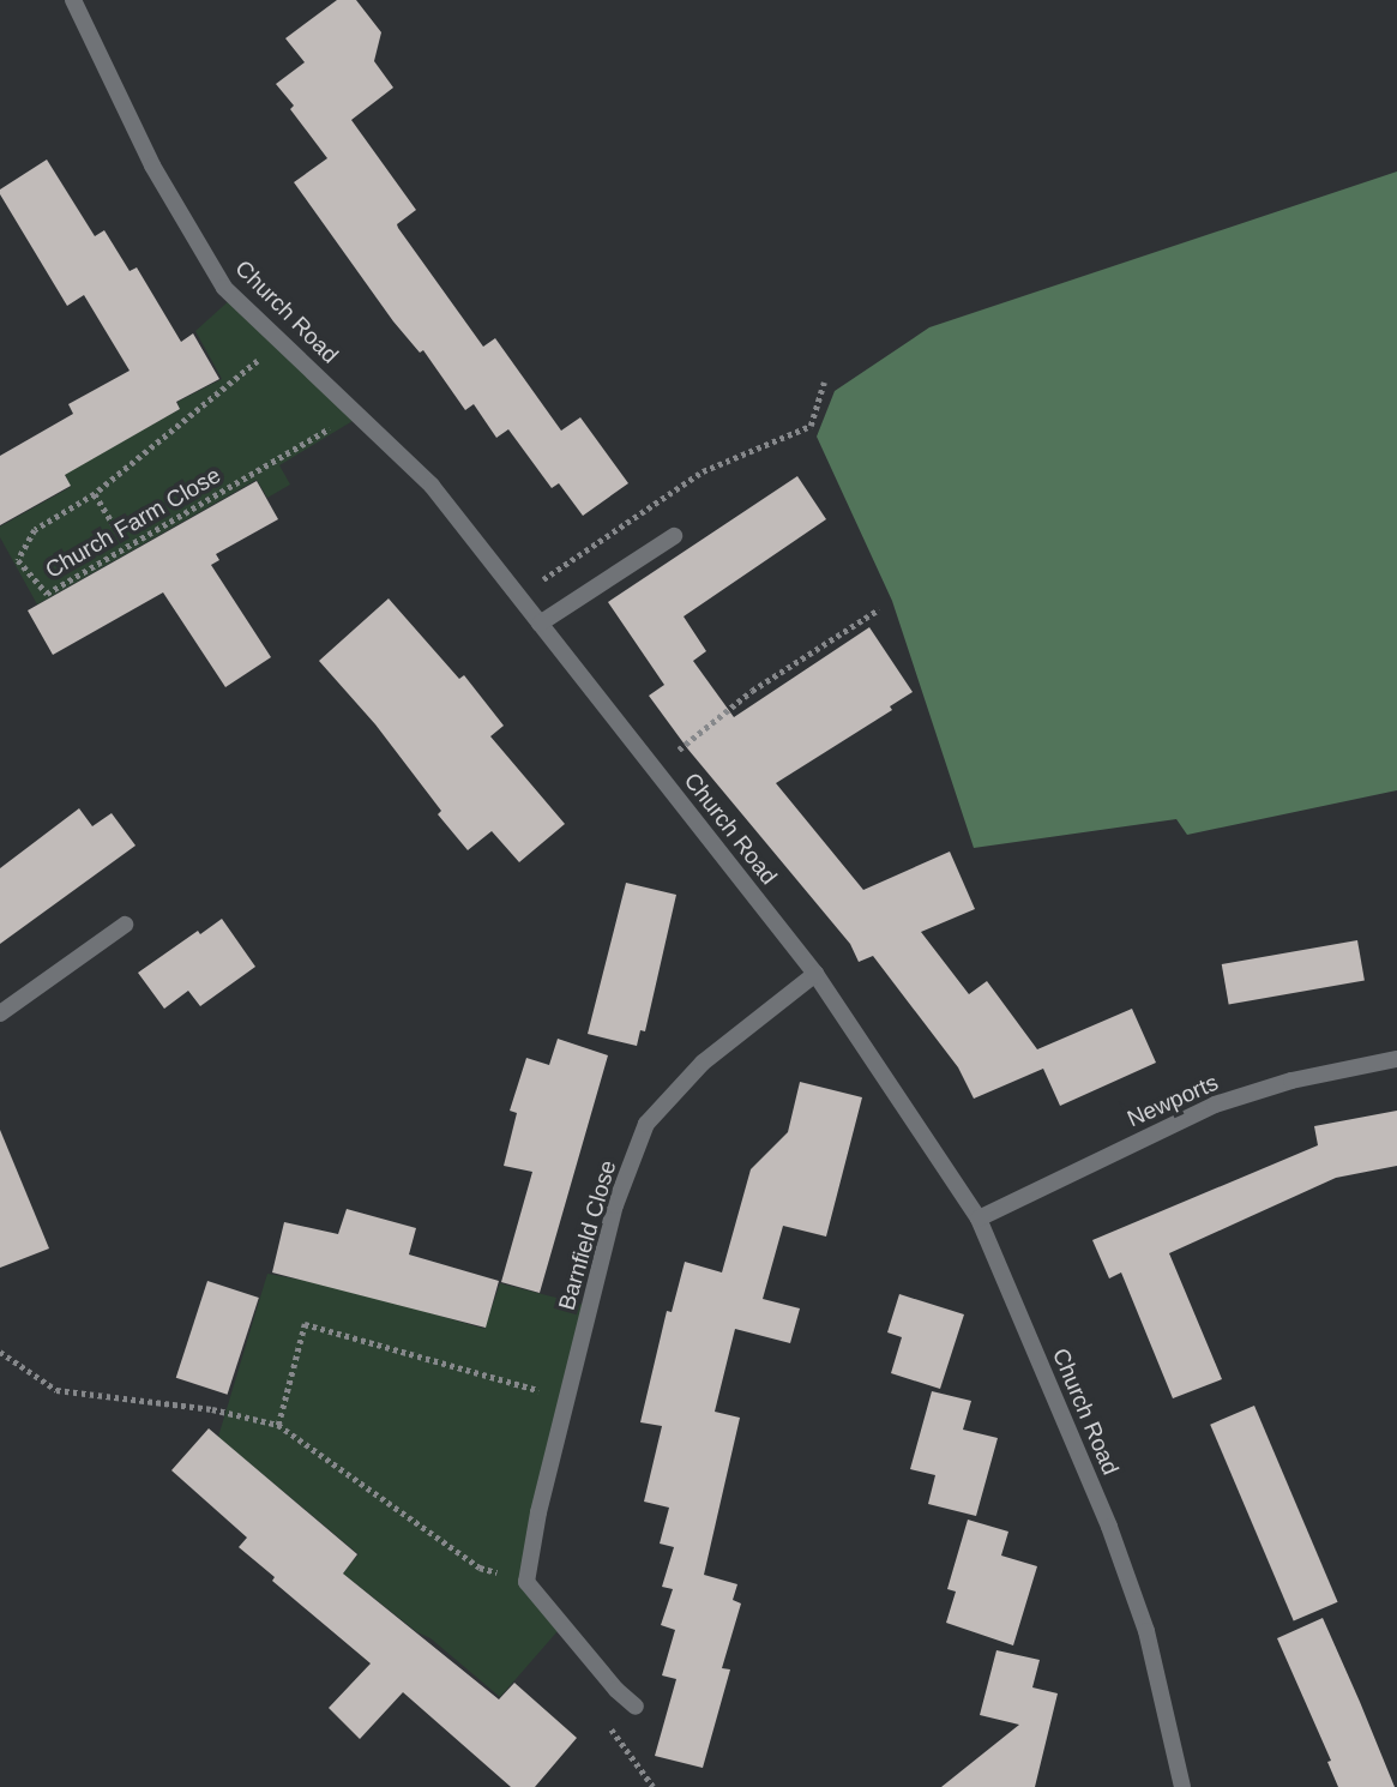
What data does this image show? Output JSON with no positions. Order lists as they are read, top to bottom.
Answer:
{
  "streets": {
    "street": ["Church Road", "Newports", "Barnfield Close"],
    "path": ["Church Farm Close"]
  },
  "crossings": [
    ["Church Road", "Church Farm Close"],
    ["Church Road", "Newports"],
    ["Church Road", "Barnfield Close"]
  ]
}
